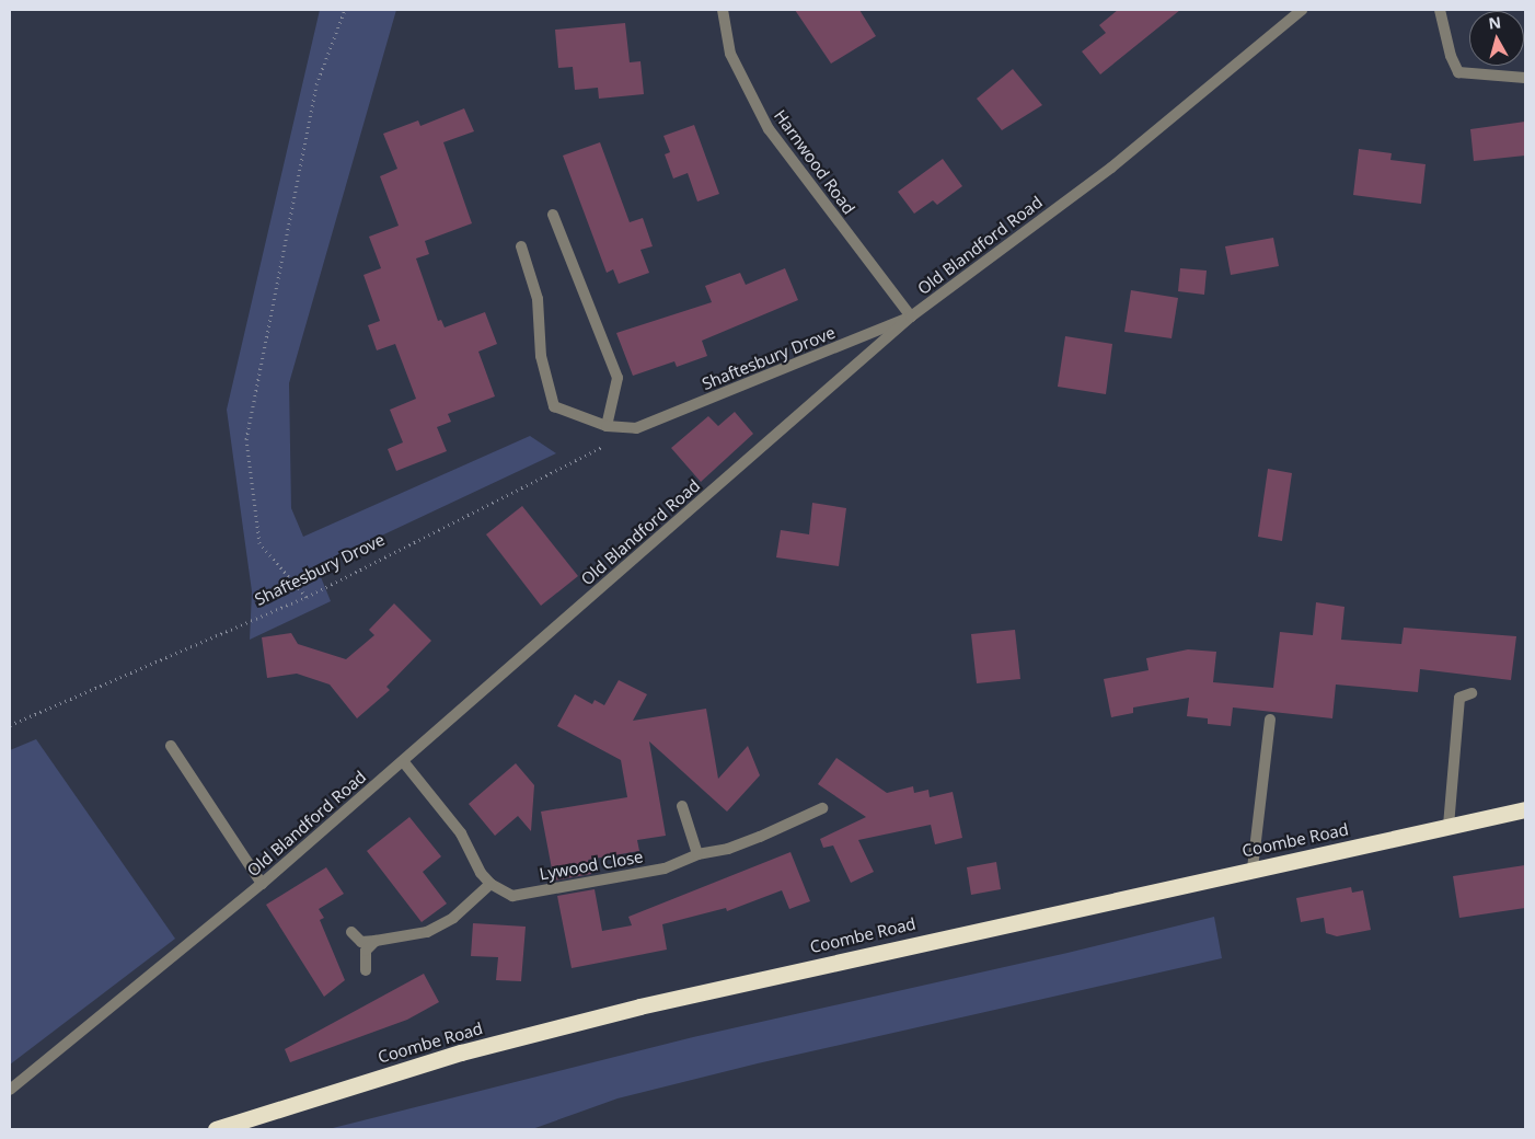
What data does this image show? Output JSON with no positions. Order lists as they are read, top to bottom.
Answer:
{
  "streets": {
    "highway": ["Coombe Road"],
    "street": [
      "Harnwood Road",
      "Old Blandford Road",
      "Shaftesbury Drove",
      "Lywood Close"
    ]
  },
  "crossings": [
    ["Harnwood Road", "Old Blandford Road"],
    ["Harnwood Road", "Shaftesbury Drove"],
    ["Old Blandford Road", "Shaftesbury Drove"],
    ["Old Blandford Road", "Lywood Close"]
  ],
  "north": "top"
}
